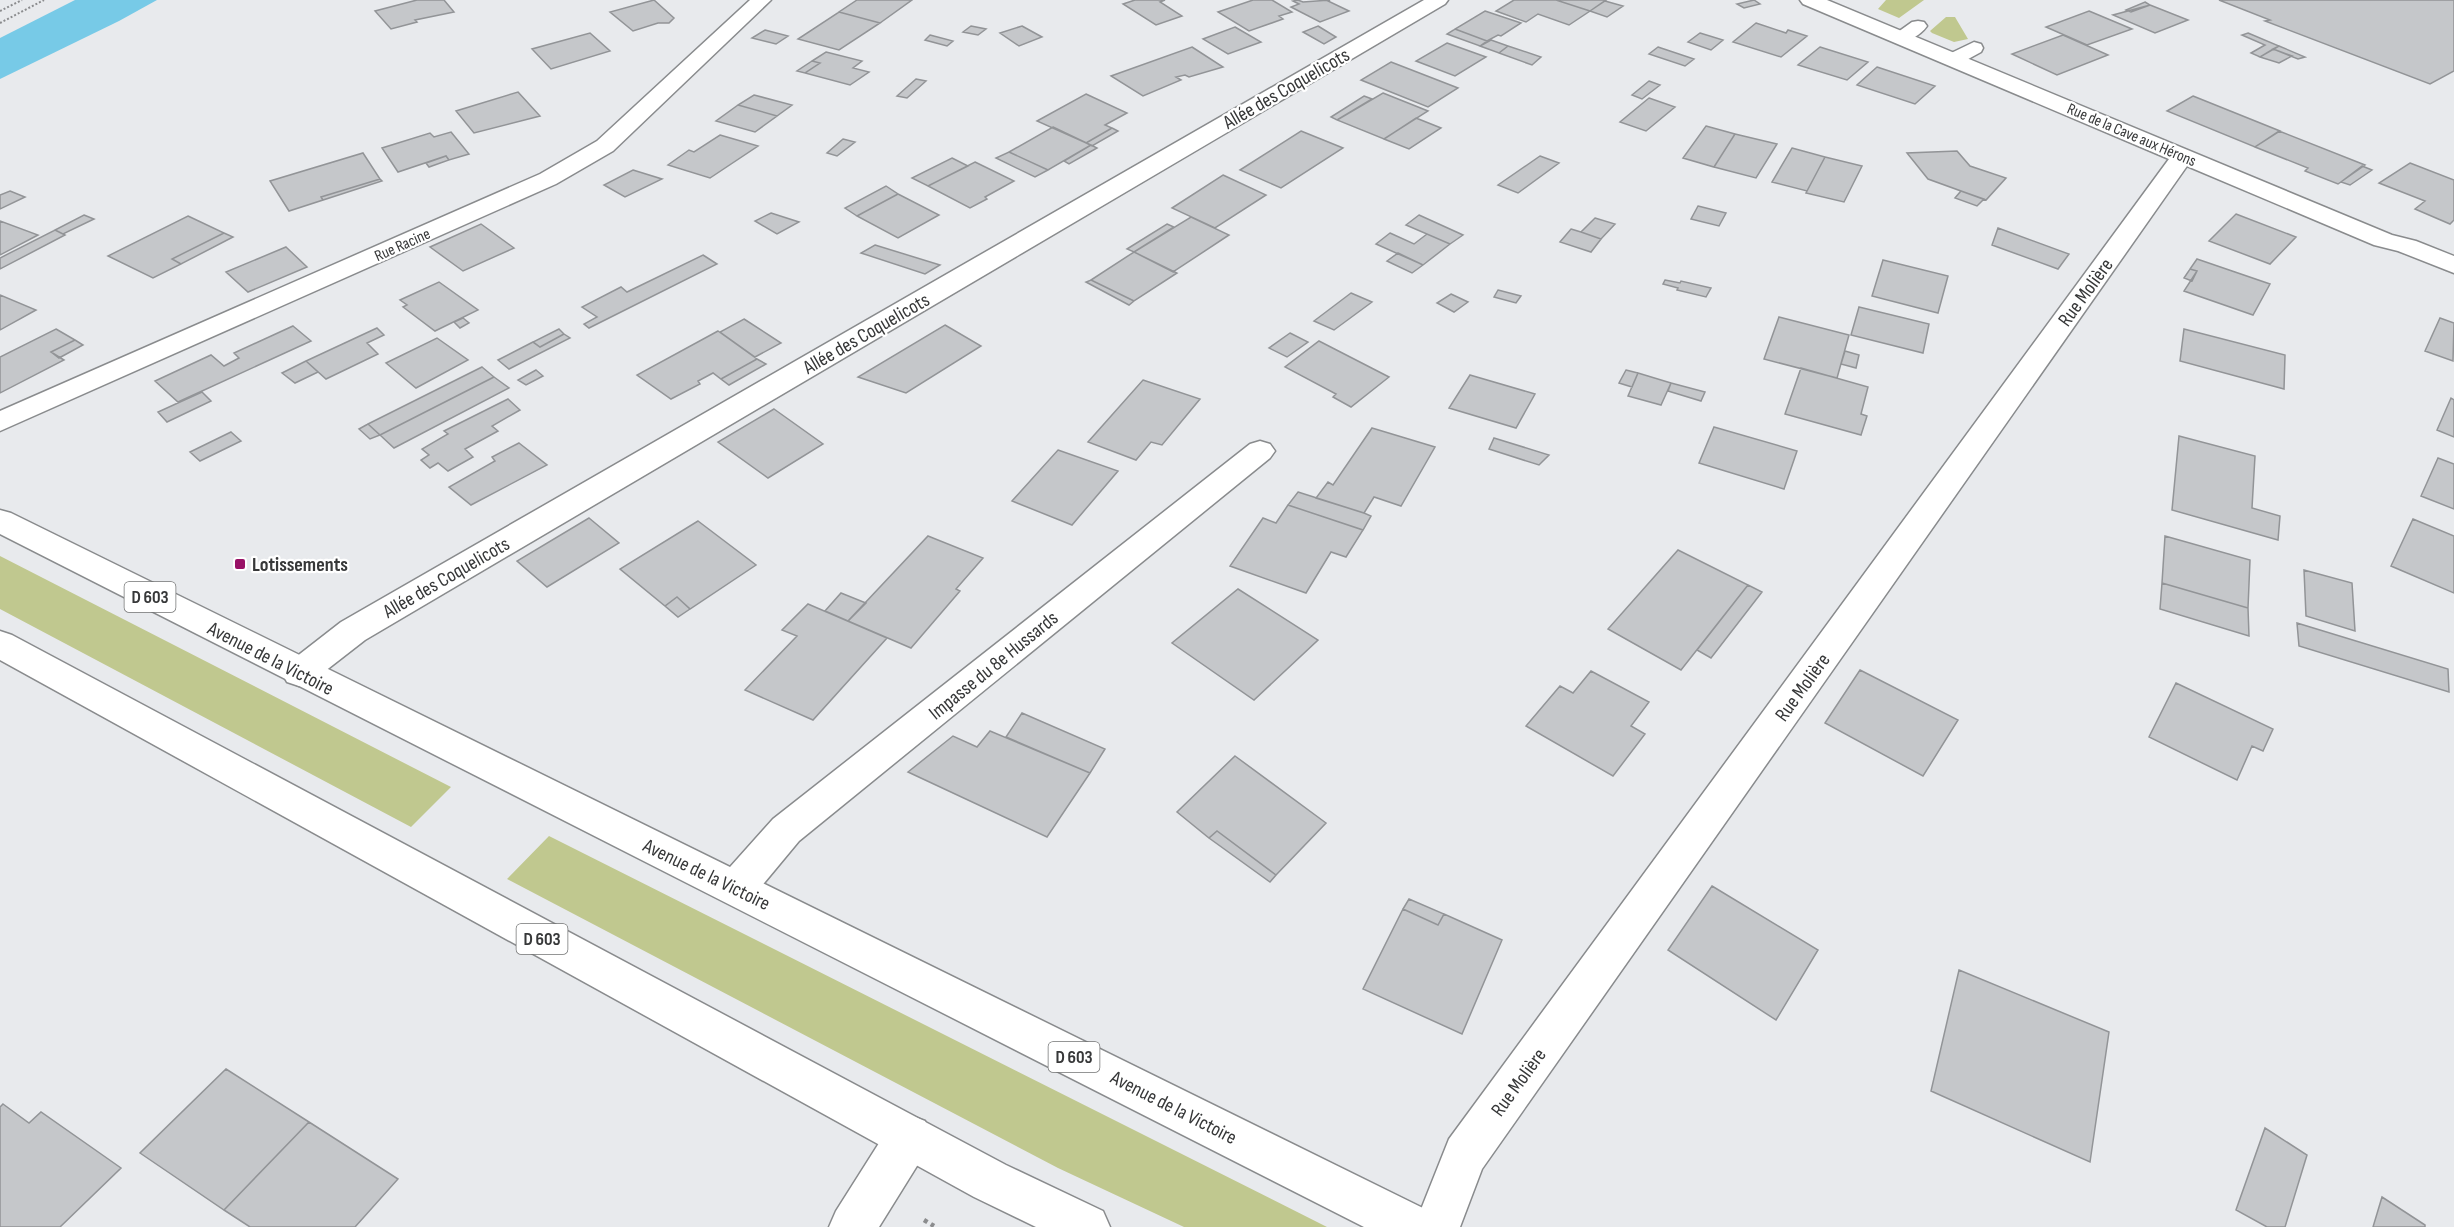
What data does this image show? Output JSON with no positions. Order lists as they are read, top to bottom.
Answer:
{
  "streets": {
    "street": [
      "Allée des Coquelicots",
      "Rue de la Cave aux Hérons",
      "Rue Racine",
      "Rue Molière",
      "D 603",
      "Avenue de la Victoire",
      "Impasse du 8e Hussards"
    ]
  },
  "crossings": [
    ["Allée des Coquelicots", "Avenue de la Victoire"],
    ["Rue de la Cave aux Hérons", "Rue Molière"],
    ["Avenue de la Victoire", "Impasse du 8e Hussards"]
  ],
  "places": {
    "transit": ["Lotissements"]
  }
}
